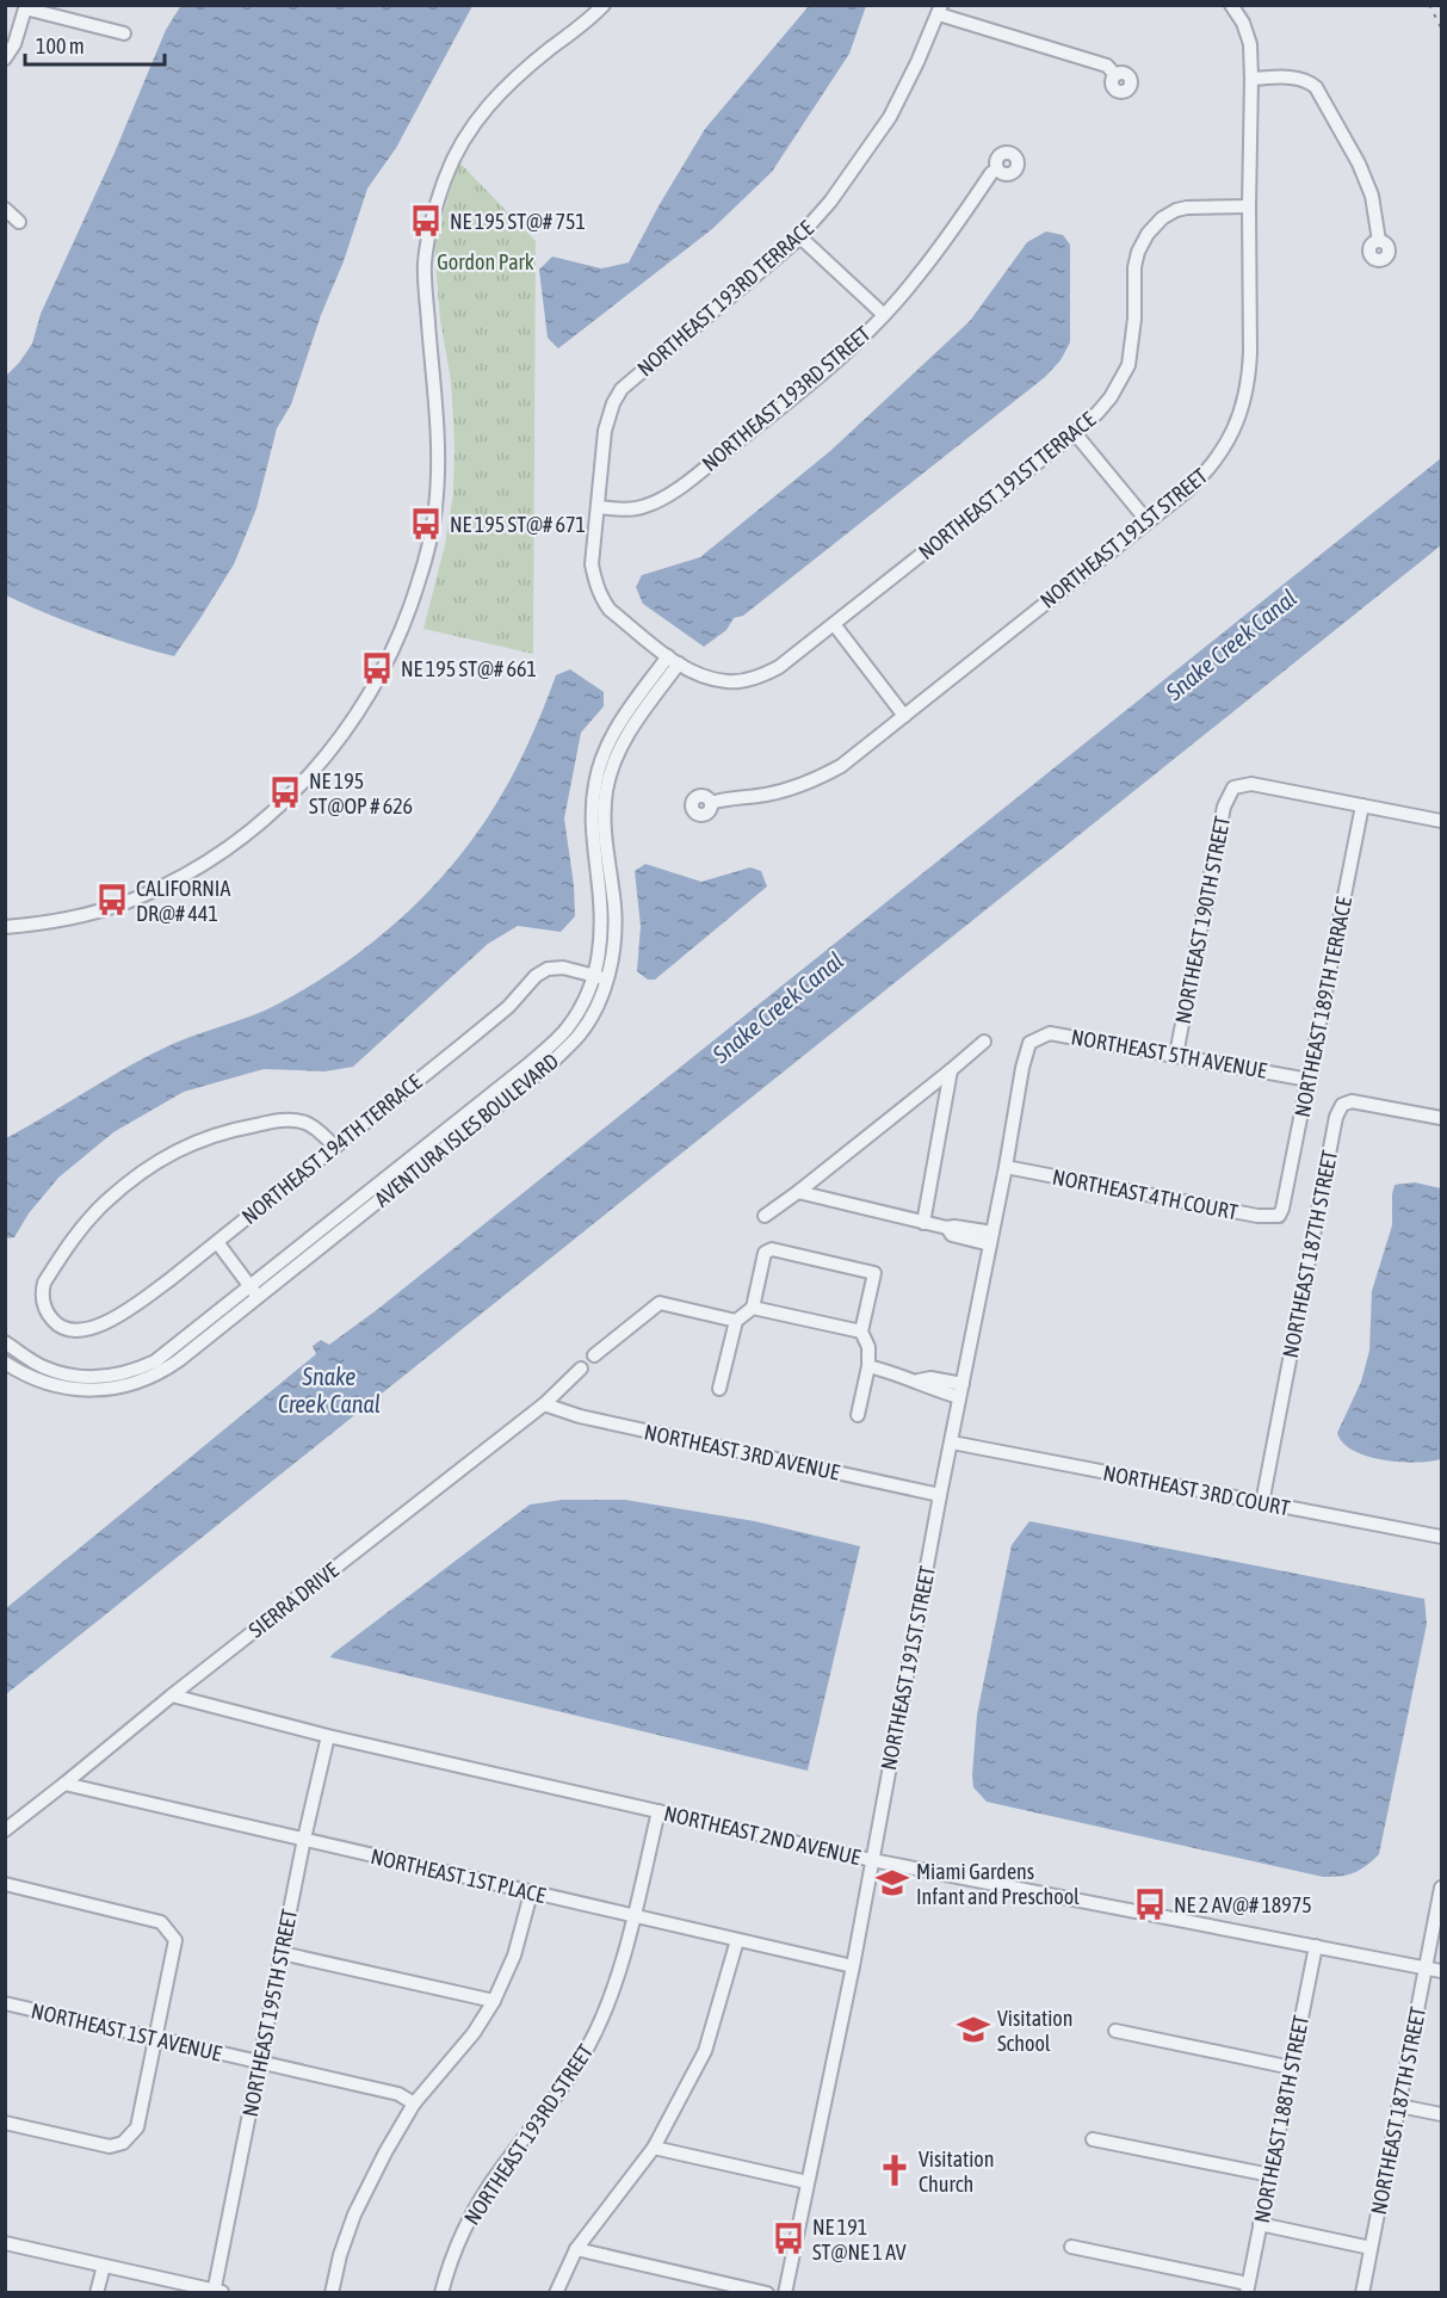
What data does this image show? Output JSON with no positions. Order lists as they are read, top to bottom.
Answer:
{
  "streets": {
    "street": [
      "NORTHEAST 193RD TERRACE",
      "NORTHEAST 193RD STREET",
      "NORTHEAST 191ST TERRACE",
      "NORTHEAST 191ST STREET",
      "NORTHEAST 190TH STREET",
      "NORTHEAST 189TH TERRACE",
      "NORTHEAST 5TH AVENUE",
      "AVENTURA ISLES BOULEVARD",
      "NORTHEAST 194TH TERRACE",
      "NORTHEAST 4TH COURT",
      "NORTHEAST 187TH STREET",
      "NORTHEAST 3RD AVENUE",
      "NORTHEAST 3RD COURT",
      "SIERRA DRIVE",
      "NORTHEAST 2ND AVENUE",
      "NORTHEAST 1ST PLACE",
      "NORTHEAST 195TH STREET",
      "NORTHEAST 1ST AVENUE",
      "NORTHEAST 188TH STREET"
    ]
  },
  "crossings": [
    ["NORTHEAST 193RD TERRACE", "NORTHEAST 191ST TERRACE"],
    ["NORTHEAST 193RD STREET", "NORTHEAST 191ST TERRACE"],
    ["NORTHEAST 193RD STREET", "NORTHEAST 2ND AVENUE"],
    ["NORTHEAST 193RD STREET", "NORTHEAST 1ST PLACE"],
    ["NORTHEAST 191ST TERRACE", "NORTHEAST 191ST STREET"],
    ["NORTHEAST 191ST TERRACE", "AVENTURA ISLES BOULEVARD"],
    ["NORTHEAST 191ST STREET", "NORTHEAST 5TH AVENUE"],
    ["NORTHEAST 191ST STREET", "NORTHEAST 4TH COURT"],
    ["NORTHEAST 191ST STREET", "NORTHEAST 3RD AVENUE"],
    ["NORTHEAST 191ST STREET", "NORTHEAST 3RD COURT"],
    ["NORTHEAST 191ST STREET", "NORTHEAST 2ND AVENUE"],
    ["NORTHEAST 191ST STREET", "NORTHEAST 1ST PLACE"],
    ["NORTHEAST 190TH STREET", "NORTHEAST 189TH TERRACE"],
    ["NORTHEAST 190TH STREET", "NORTHEAST 5TH AVENUE"],
    ["NORTHEAST 189TH TERRACE", "NORTHEAST 5TH AVENUE"],
    ["NORTHEAST 189TH TERRACE", "NORTHEAST 4TH COURT"],
    ["AVENTURA ISLES BOULEVARD", "NORTHEAST 194TH TERRACE"],
    ["NORTHEAST 187TH STREET", "NORTHEAST 3RD COURT"],
    ["NORTHEAST 187TH STREET", "NORTHEAST 2ND AVENUE"],
    ["NORTHEAST 3RD AVENUE", "SIERRA DRIVE"],
    ["SIERRA DRIVE", "NORTHEAST 2ND AVENUE"],
    ["SIERRA DRIVE", "NORTHEAST 1ST PLACE"],
    ["NORTHEAST 2ND AVENUE", "NORTHEAST 195TH STREET"],
    ["NORTHEAST 2ND AVENUE", "NORTHEAST 188TH STREET"],
    ["NORTHEAST 1ST PLACE", "NORTHEAST 195TH STREET"],
    ["NORTHEAST 195TH STREET", "NORTHEAST 1ST AVENUE"]
  ],
  "water": ["Snake Creek Canal"],
  "parks": ["Gordon Park"],
  "places": {
    "bus stop": [
      "NE 195 ST@# 751",
      "NE 195 ST@# 671",
      "NE 195 ST@# 661",
      "NE 195 ST@OP # 626",
      "CALIFORNIA DR@# 441",
      "NE 2 AV@# 18975",
      "NE 191 ST@NE 1 AV"
    ],
    "school or university": ["Miami Gardens Infant and Preschool", "Visitation School"],
    "church": ["Visitation Church"]
  },
  "scale_bar": "100 m"
}
